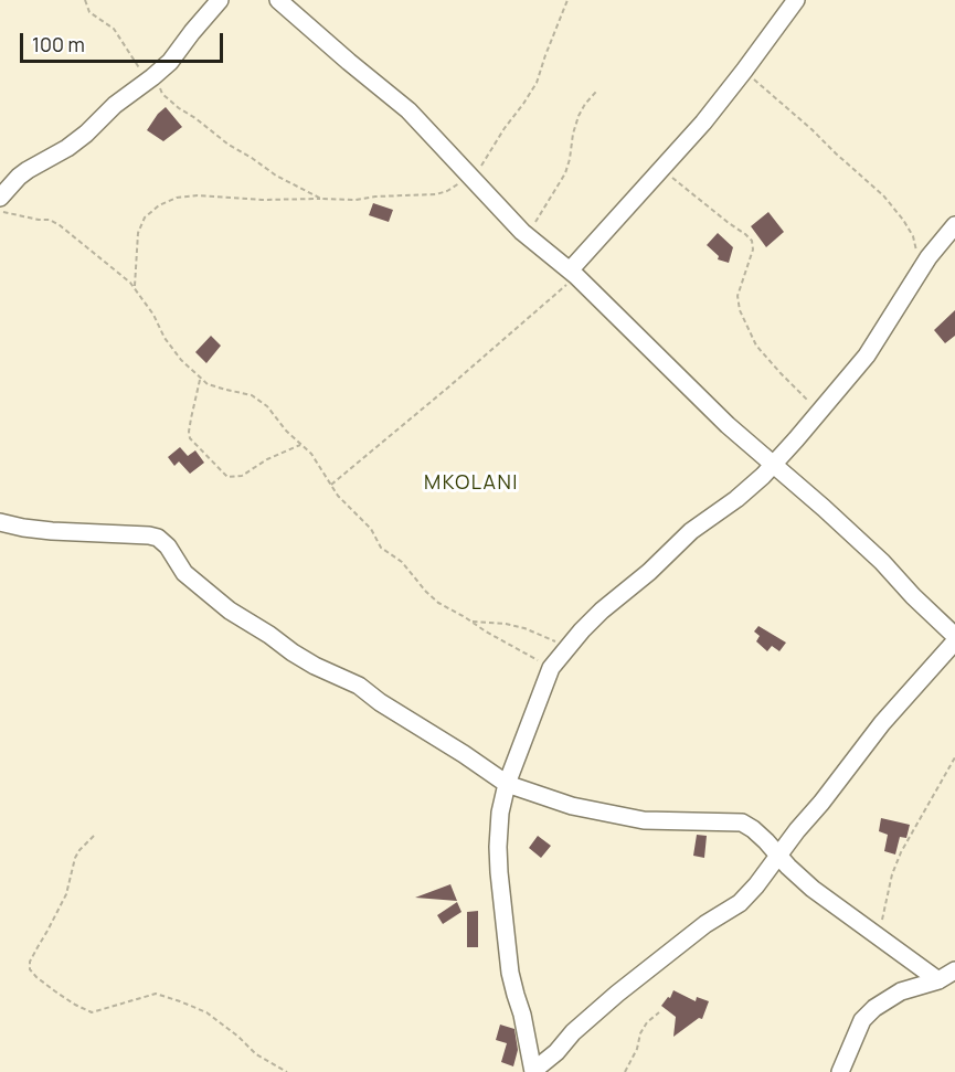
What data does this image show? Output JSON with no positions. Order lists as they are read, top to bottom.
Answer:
{
  "districts": ["MKOLANI"],
  "scale_bar": "100 m"
}
